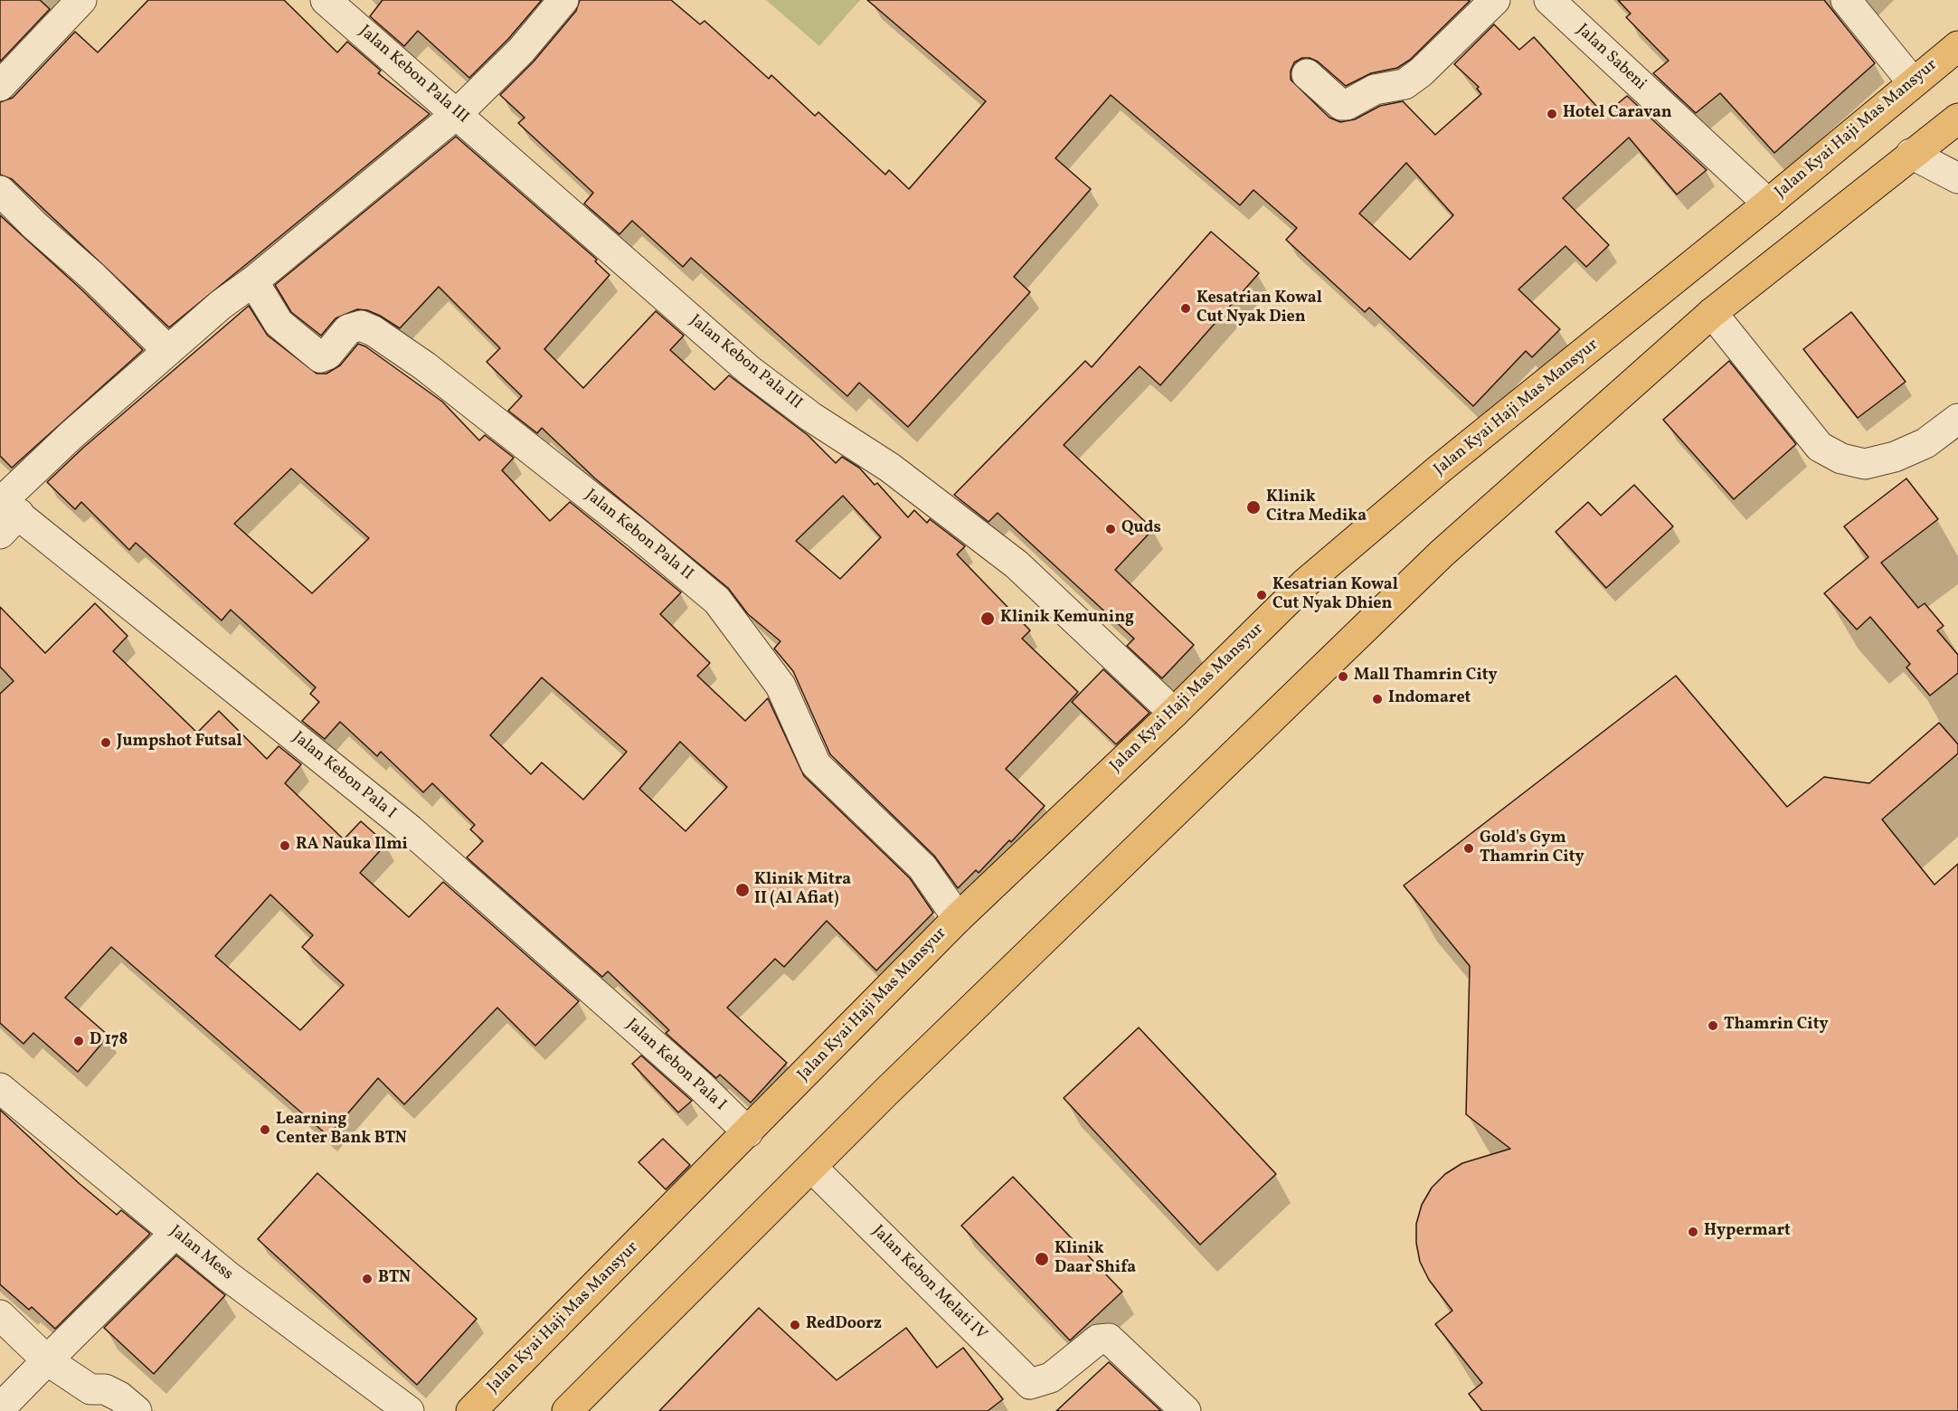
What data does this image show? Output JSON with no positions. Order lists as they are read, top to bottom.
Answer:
{
  "streets": {
    "main road": ["Jalan Kyai Haji Mas Mansyur"],
    "street": [
      "Jalan Sabeni",
      "Jalan Kebon Pala III",
      "Jalan Kebon Pala II",
      "Jalan Kebon Pala I",
      "Jalan Mess",
      "Jalan Kebon Melati IV"
    ]
  },
  "crossings": [
    ["Jalan Sabeni", "Jalan Kyai Haji Mas Mansyur"],
    ["Jalan Kebon Pala III", "Jalan Kyai Haji Mas Mansyur"],
    ["Jalan Kyai Haji Mas Mansyur", "Jalan Kebon Pala II"],
    ["Jalan Kyai Haji Mas Mansyur", "Jalan Kebon Pala I"]
  ],
  "places": [
    "Hotel Caravan",
    "Kesatrian Kowal Cut Nyak Dien",
    "Klinik Citra Medika",
    "Quds",
    "Kesatrian Kowal Cut Nyak Dhien",
    "Klinik Kemuning",
    "Mall Thamrin City",
    "Indomaret",
    "Jumpshot Futsal",
    "RA Nauka Ilmi",
    "Gold's Gym Thamrin City",
    "Klinik Mitra II (Al Afiat)",
    "Thamrin City",
    "D 178",
    "Learning Center Bank BTN",
    "Hypermart",
    "Klinik Daar Shifa",
    "BTN",
    "RedDoorz"
  ]
}
